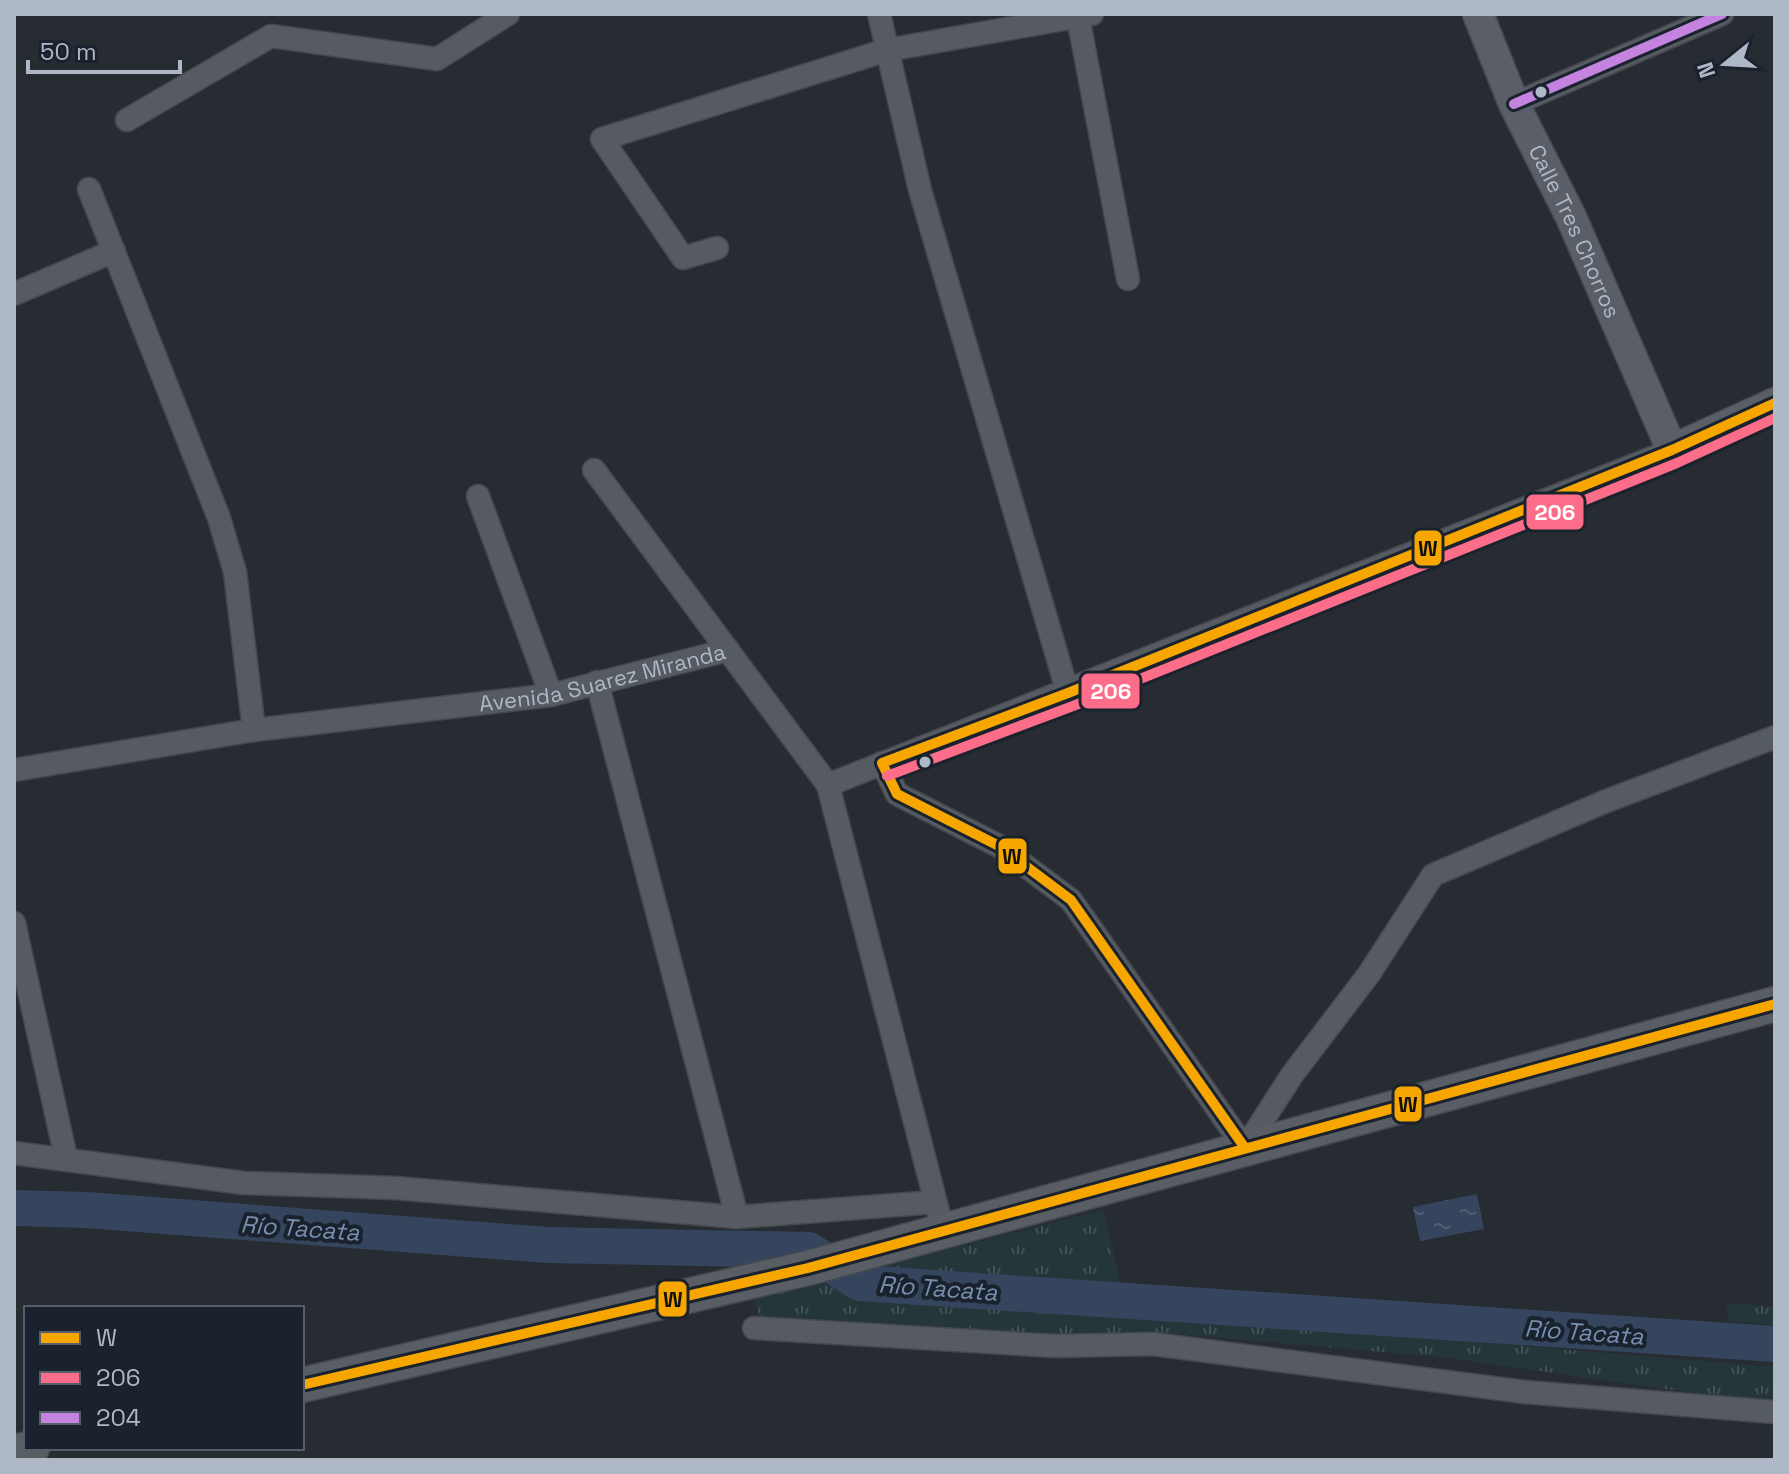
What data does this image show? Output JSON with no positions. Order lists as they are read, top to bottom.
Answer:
{
  "streets": {
    "main road": ["Calle Tres Chorros"],
    "street": ["Avenida Suarez Miranda"]
  },
  "water": ["Río Tacata"],
  "lines": ["transit line 204", "transit line W", "transit line 206"],
  "legend": ["W", "206", "204"],
  "scale_bar": "50 m",
  "north": "left"
}
